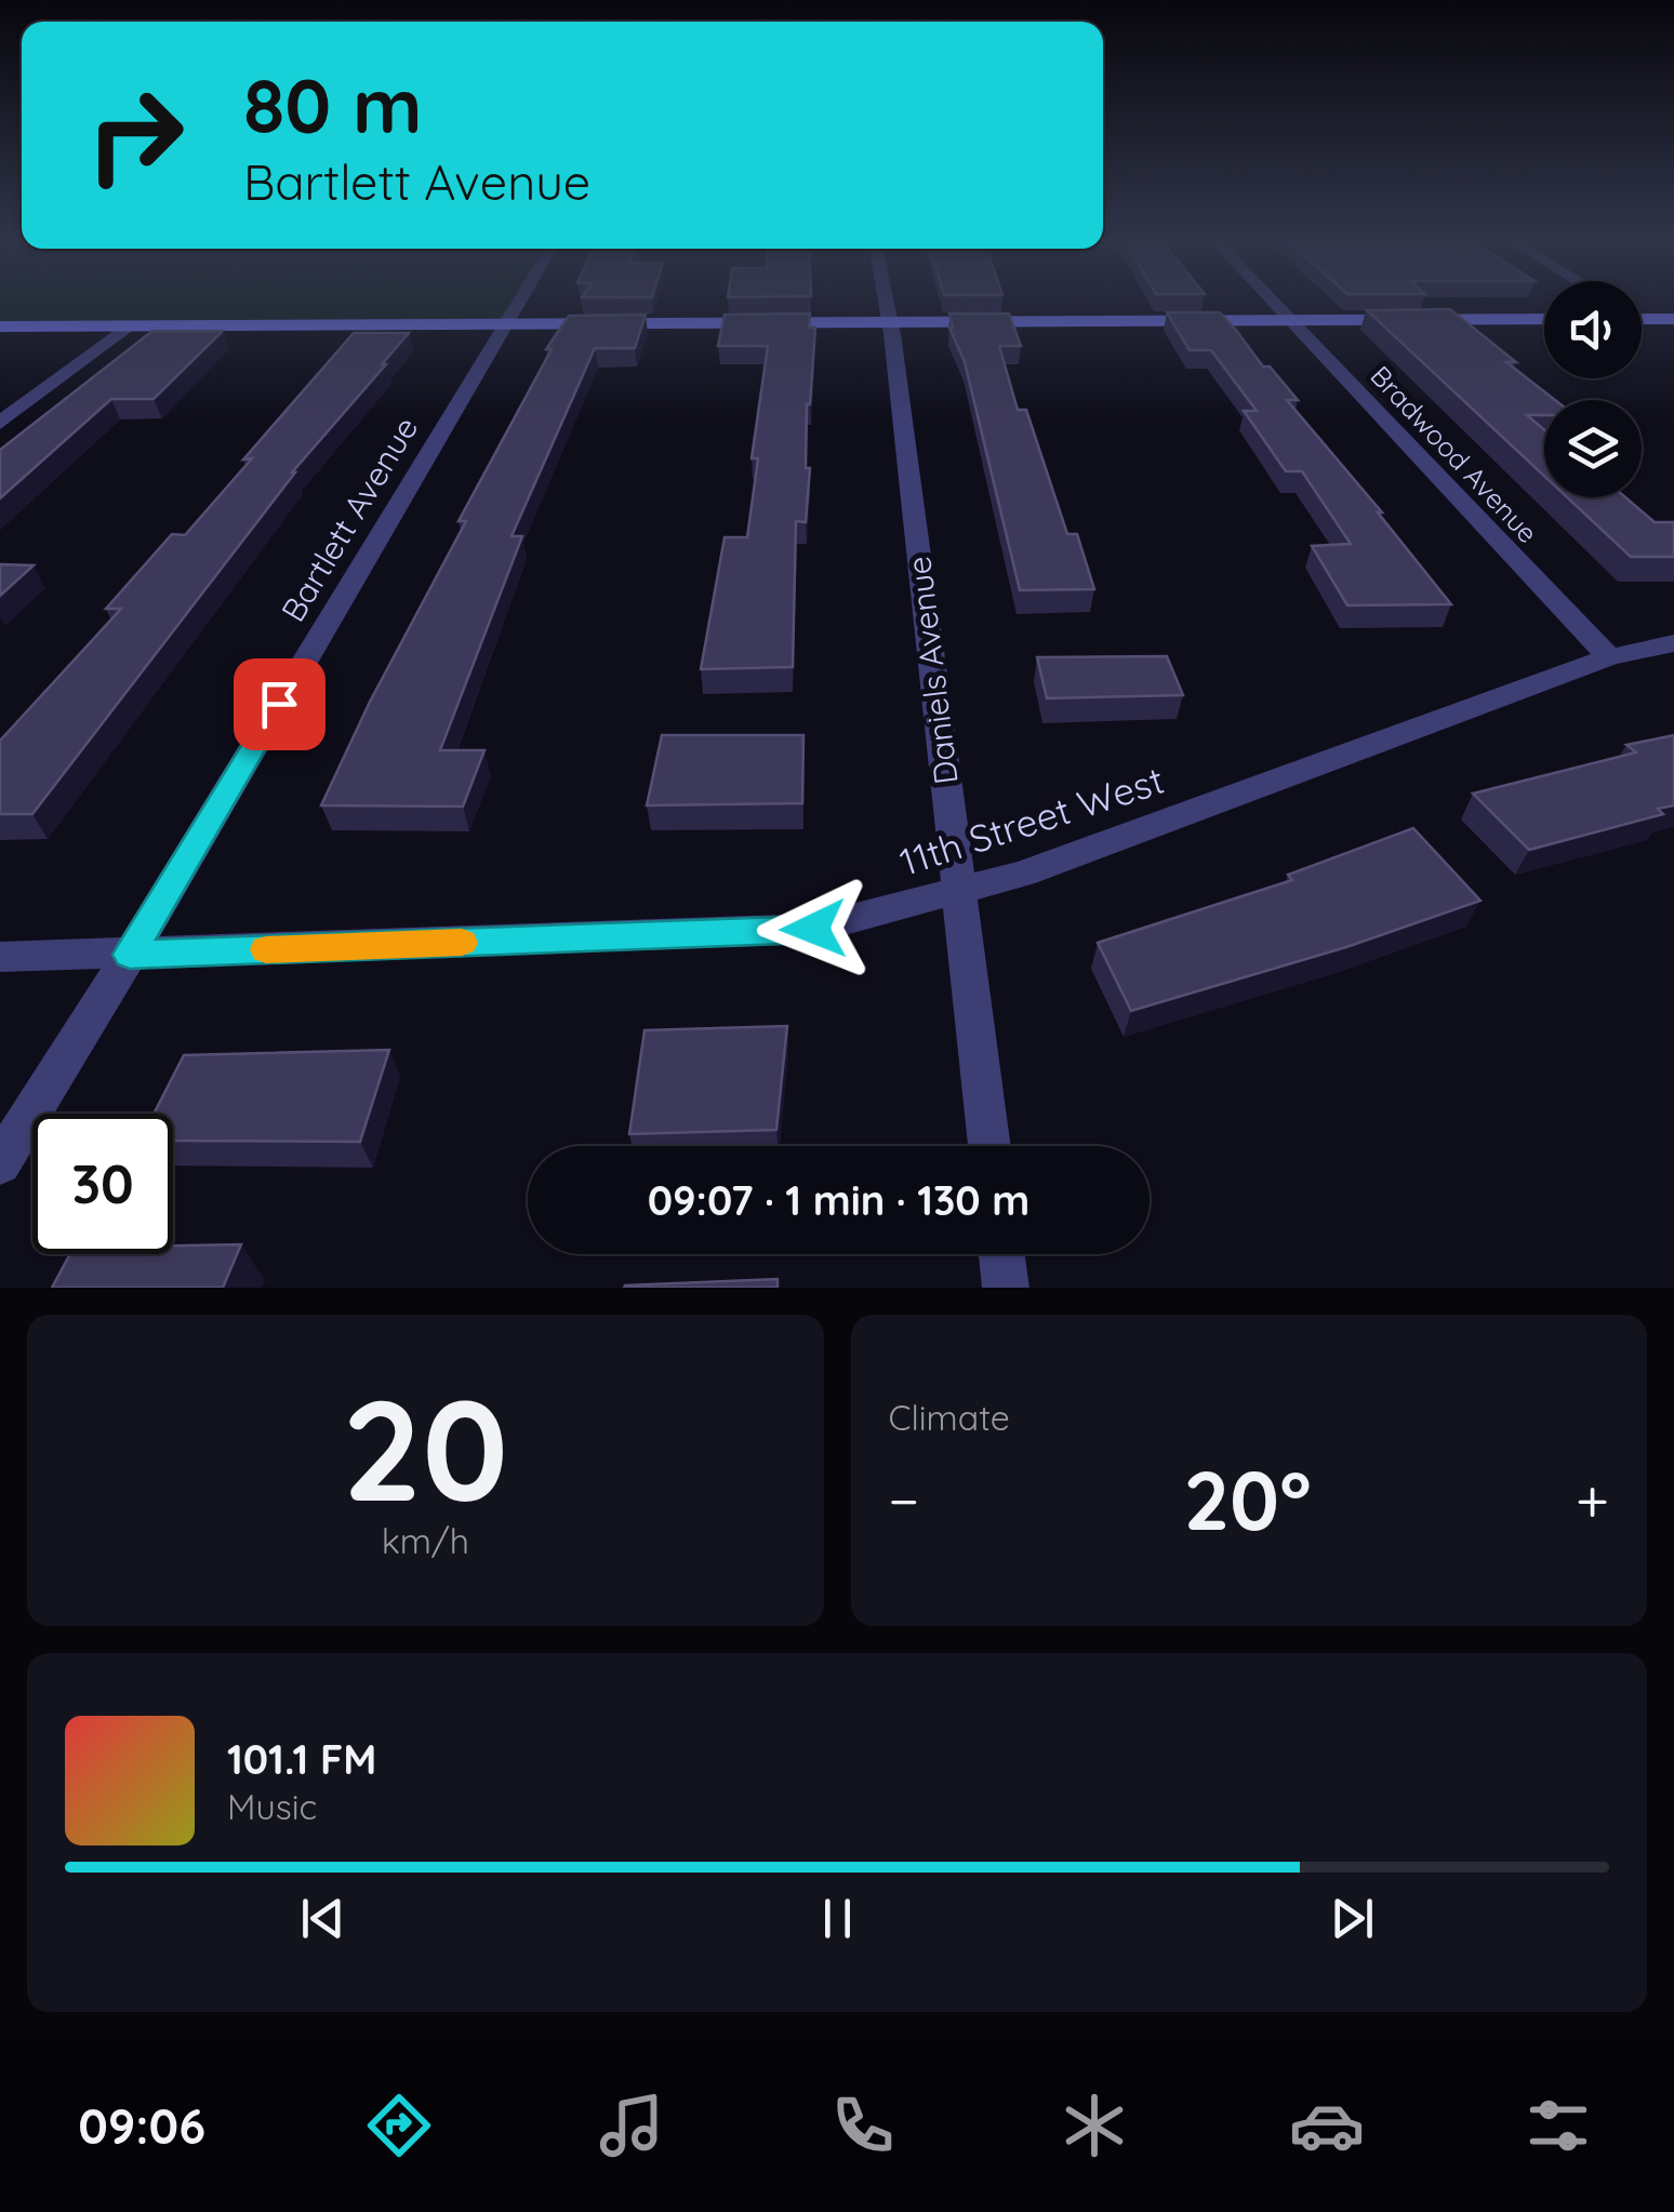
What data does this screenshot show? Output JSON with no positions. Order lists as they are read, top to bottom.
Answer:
{
  "streets": {
    "street": [
      "Bradwood Avenue",
      "Bartlett Avenue",
      "Daniels Avenue",
      "11th Street West"
    ]
  },
  "crossings": [
    ["Bradwood Avenue", "11th Street West"],
    ["Bartlett Avenue", "11th Street West"],
    ["Daniels Avenue", "11th Street West"]
  ],
  "page": {
    "turn": ["80 m", "Bartlett Avenue"],
    "limit": "30",
    "trip": "09:07 · 1 min · 130 m",
    "tile": [
      ["20", "km/h"],
      "Climate"
    ],
    "heat": ["−", "20°", "+"],
    "song": ["101.1 FM", "Music"],
    "tabs": "09:06"
  }
}
